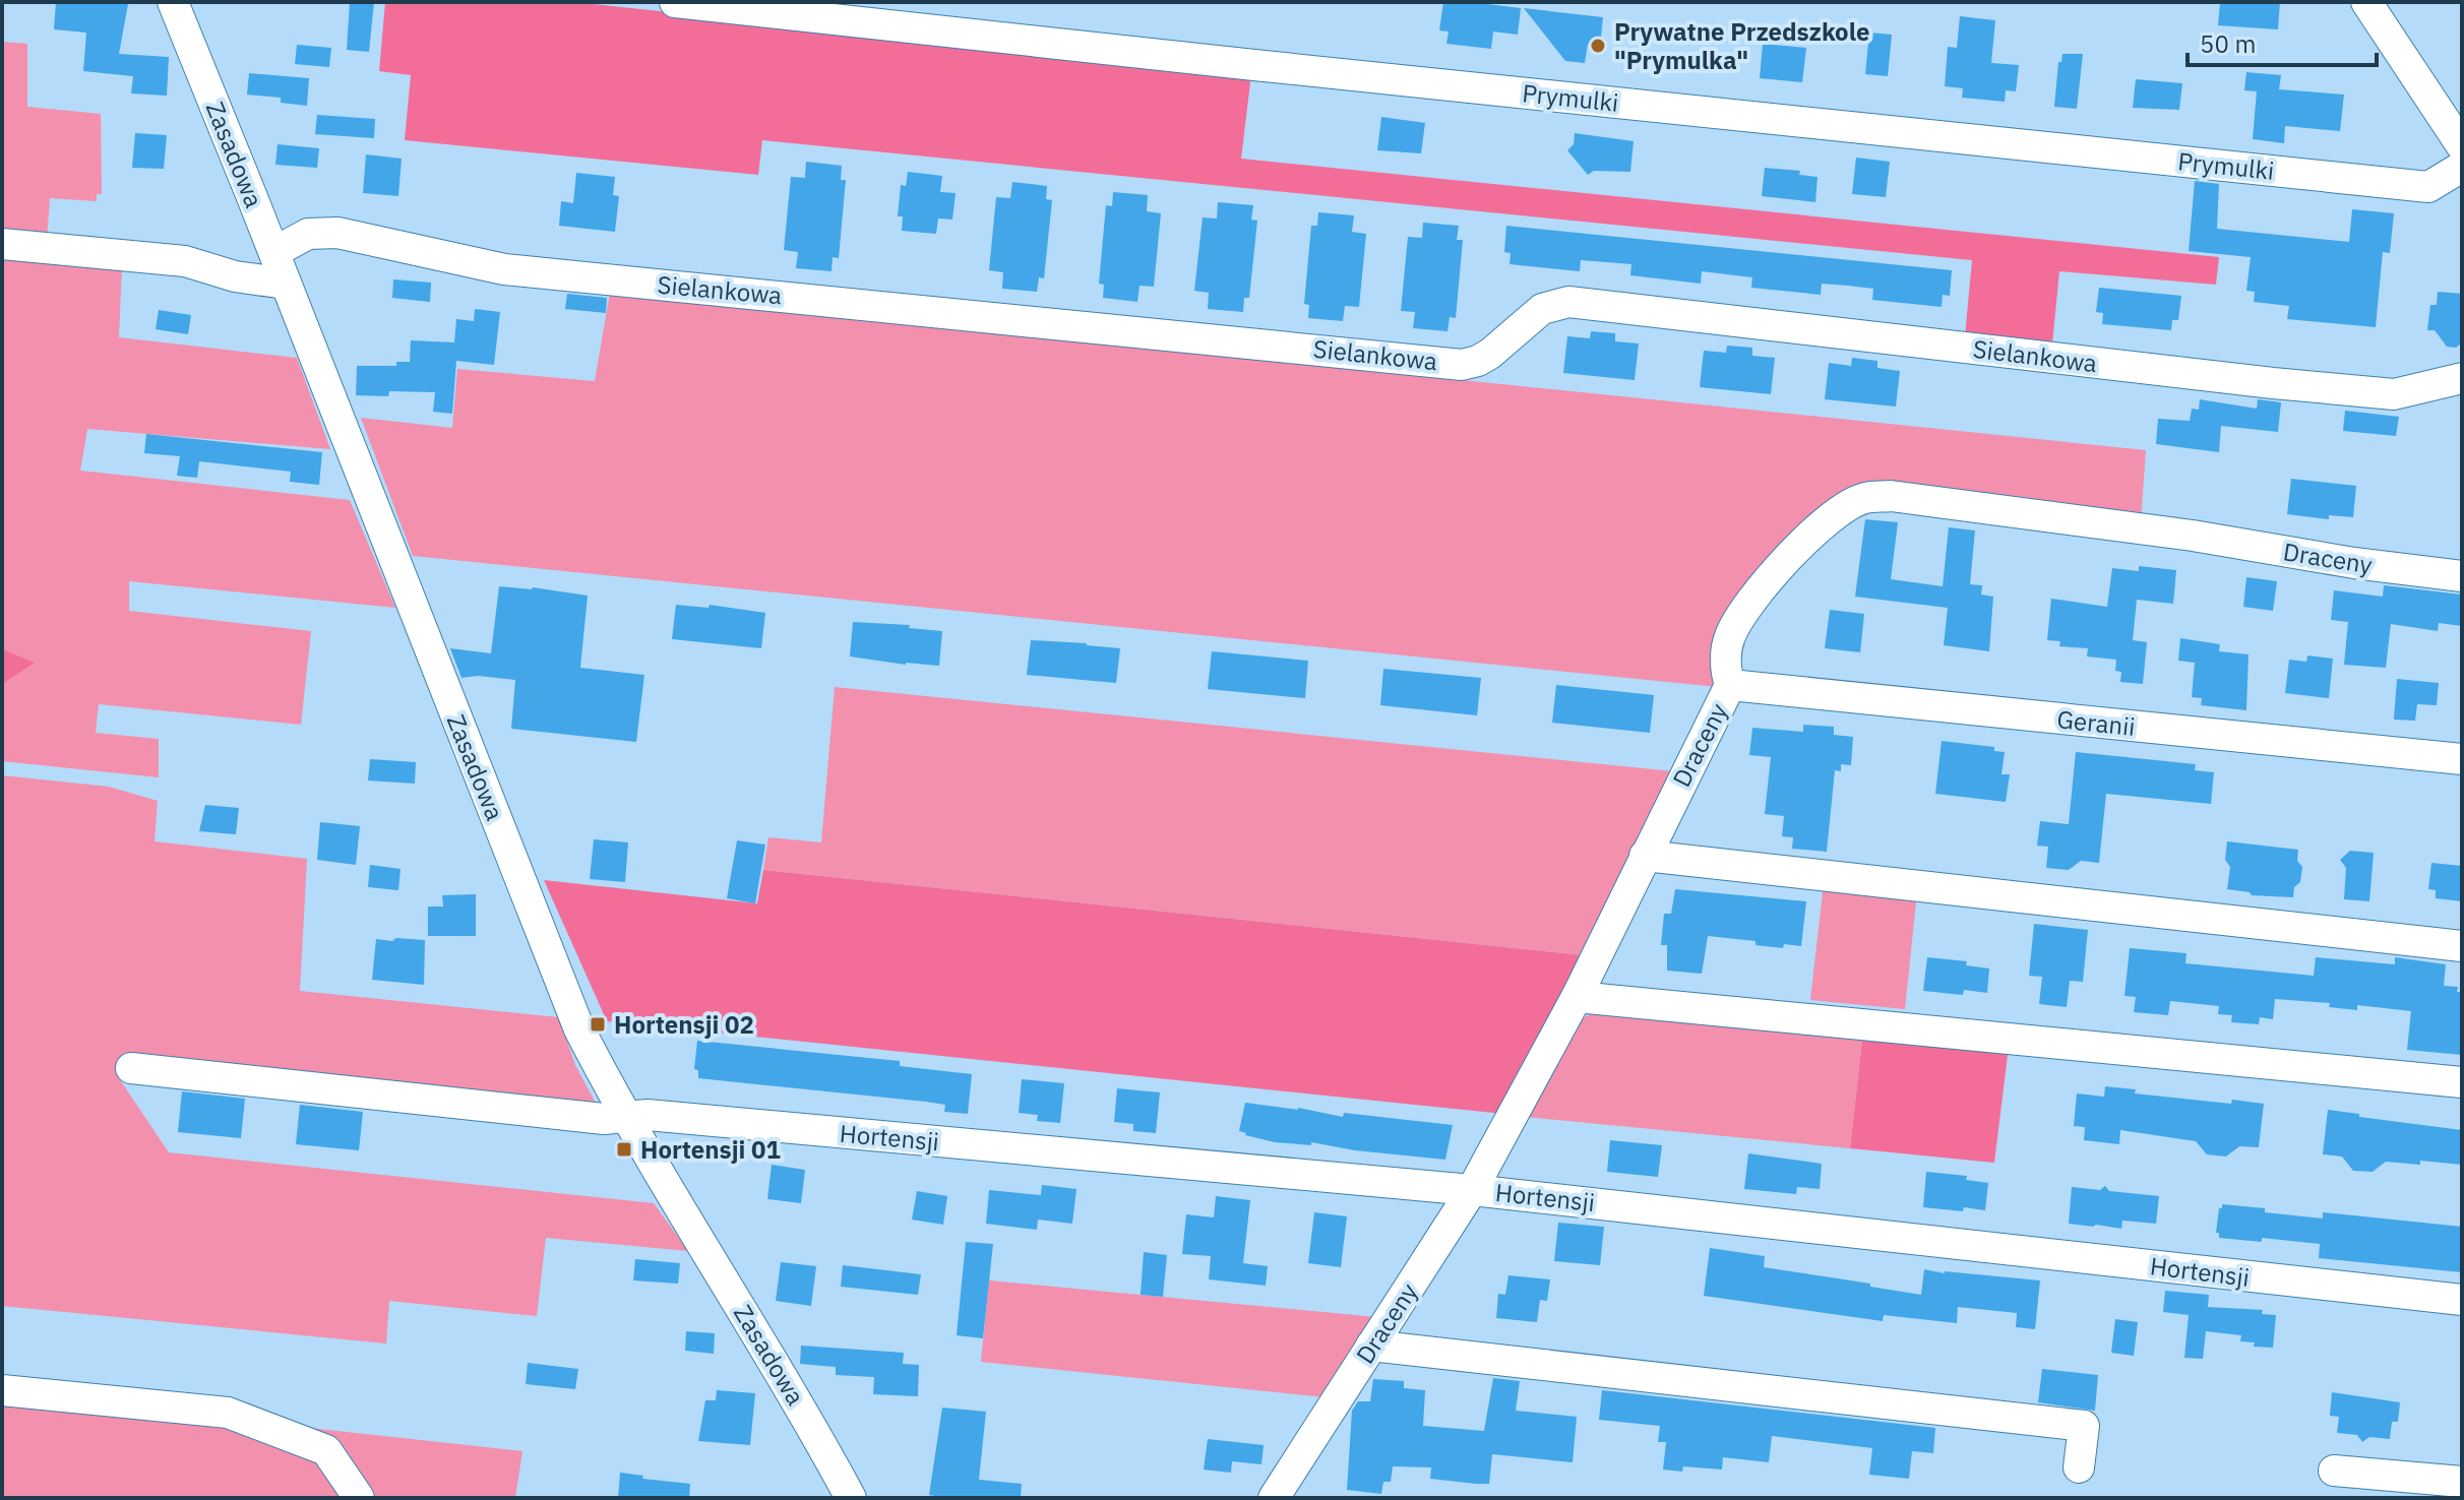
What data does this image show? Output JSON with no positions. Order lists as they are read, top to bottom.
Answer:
{
  "streets": {
    "street": [
      "Prymulki",
      "Zasadowa",
      "Sielankowa",
      "Draceny",
      "Geranii",
      "Hortensji"
    ]
  },
  "crossings": [
    ["Zasadowa", "Sielankowa"],
    ["Zasadowa", "Hortensji"],
    ["Draceny", "Geranii"],
    ["Draceny", "Hortensji"]
  ],
  "places": {
    "other": ["Prywatne Przedszkole \"Prymulka\""],
    "transit": ["Hortensji 02", "Hortensji 01"]
  },
  "scale_bar": "50 m"
}
